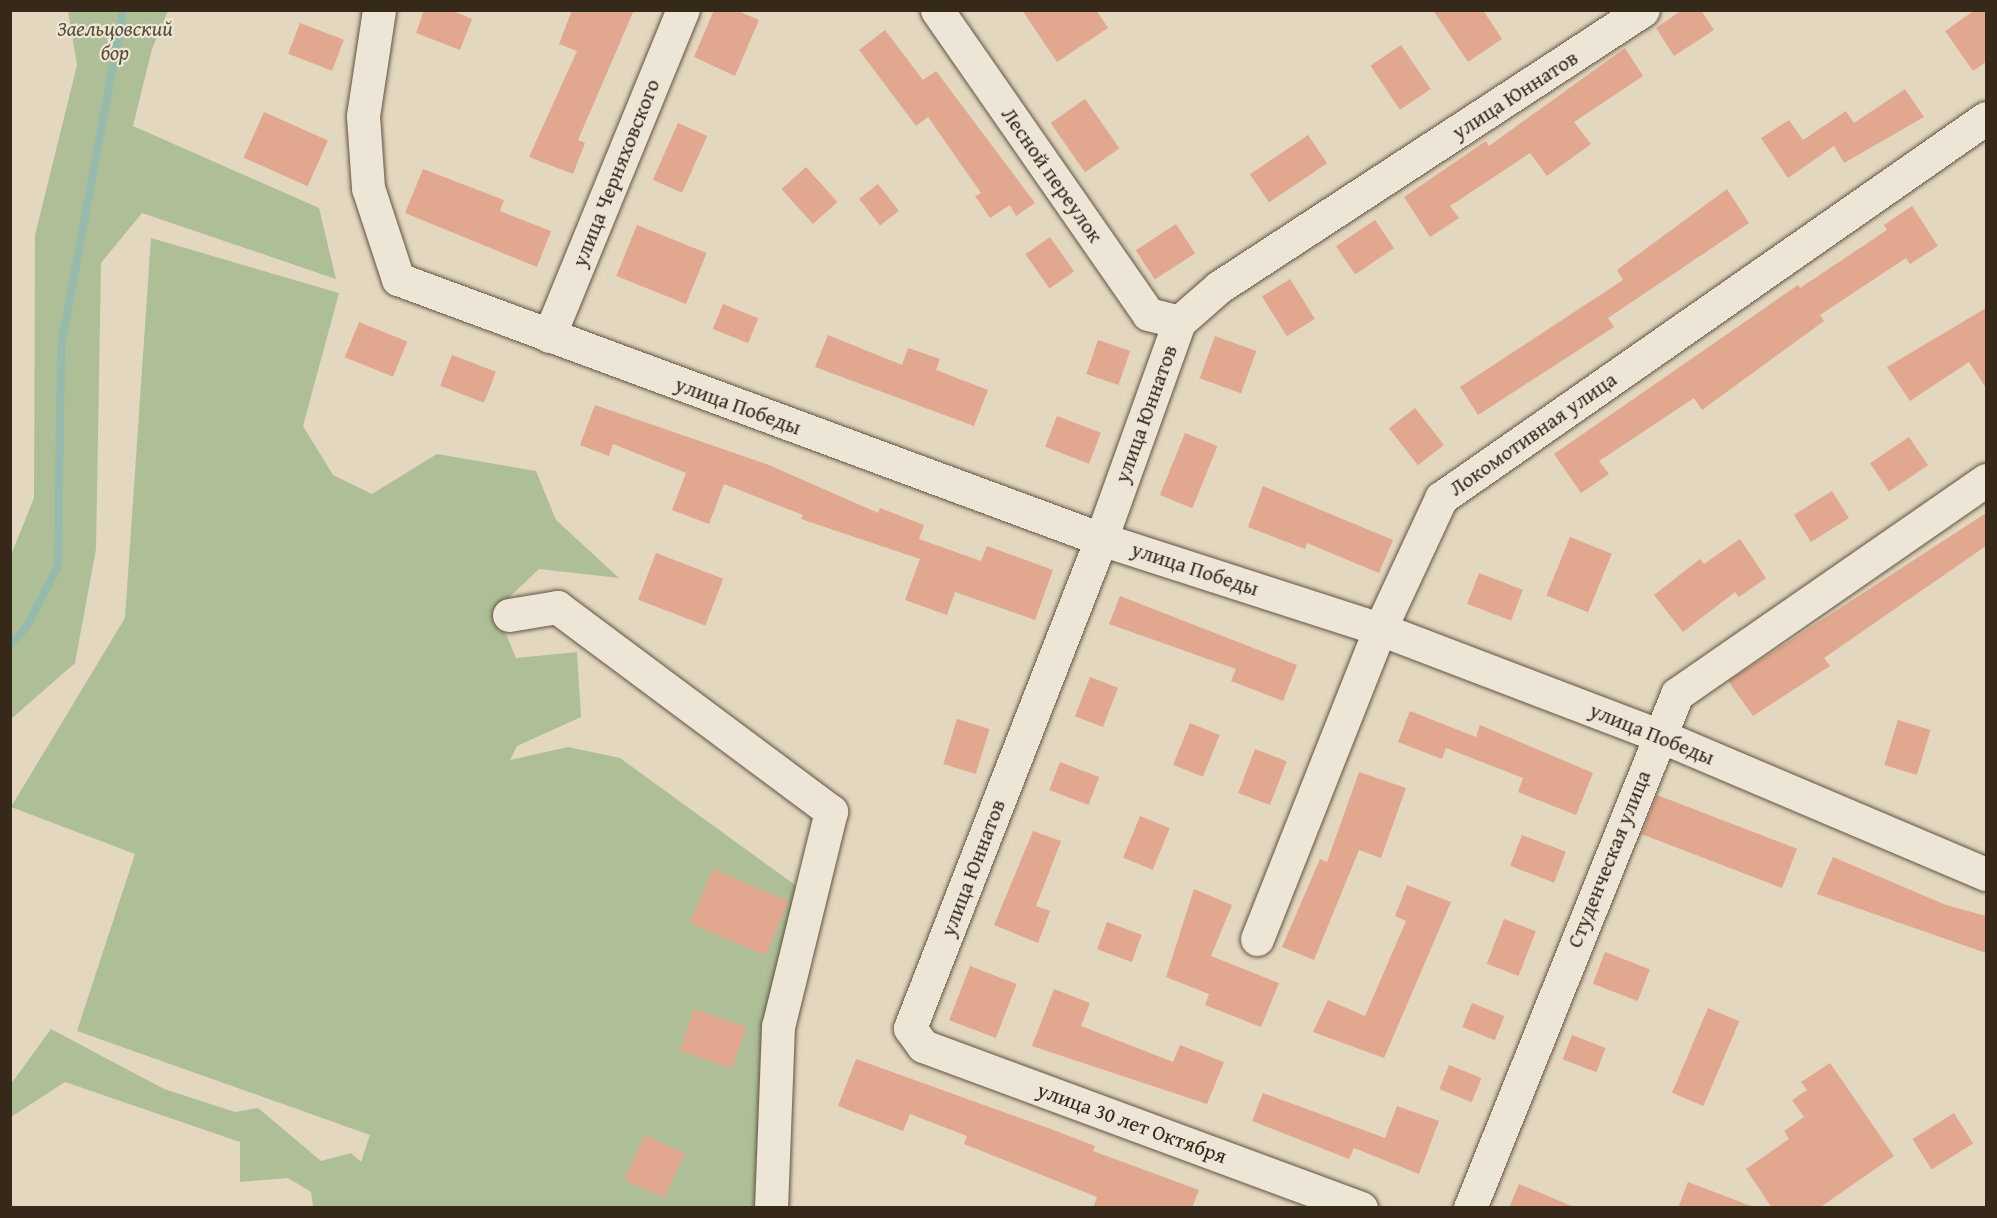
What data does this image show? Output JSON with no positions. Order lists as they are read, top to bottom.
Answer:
{
  "streets": {
    "street": [
      "улица Юннатов",
      "улица Черняховского",
      "Лесной переулок",
      "улица Победы",
      "Локомотивная улица",
      "Студенческая улица",
      "улица 30 лет Октября"
    ]
  },
  "crossings": [
    ["улица Юннатов", "Лесной переулок"],
    ["улица Юннатов", "улица Победы"],
    ["улица Юннатов", "улица 30 лет Октября"],
    ["улица Черняховского", "улица Победы"],
    ["улица Победы", "Локомотивная улица"],
    ["улица Победы", "Студенческая улица"]
  ],
  "parks": ["Заельцовский бор"]
}
